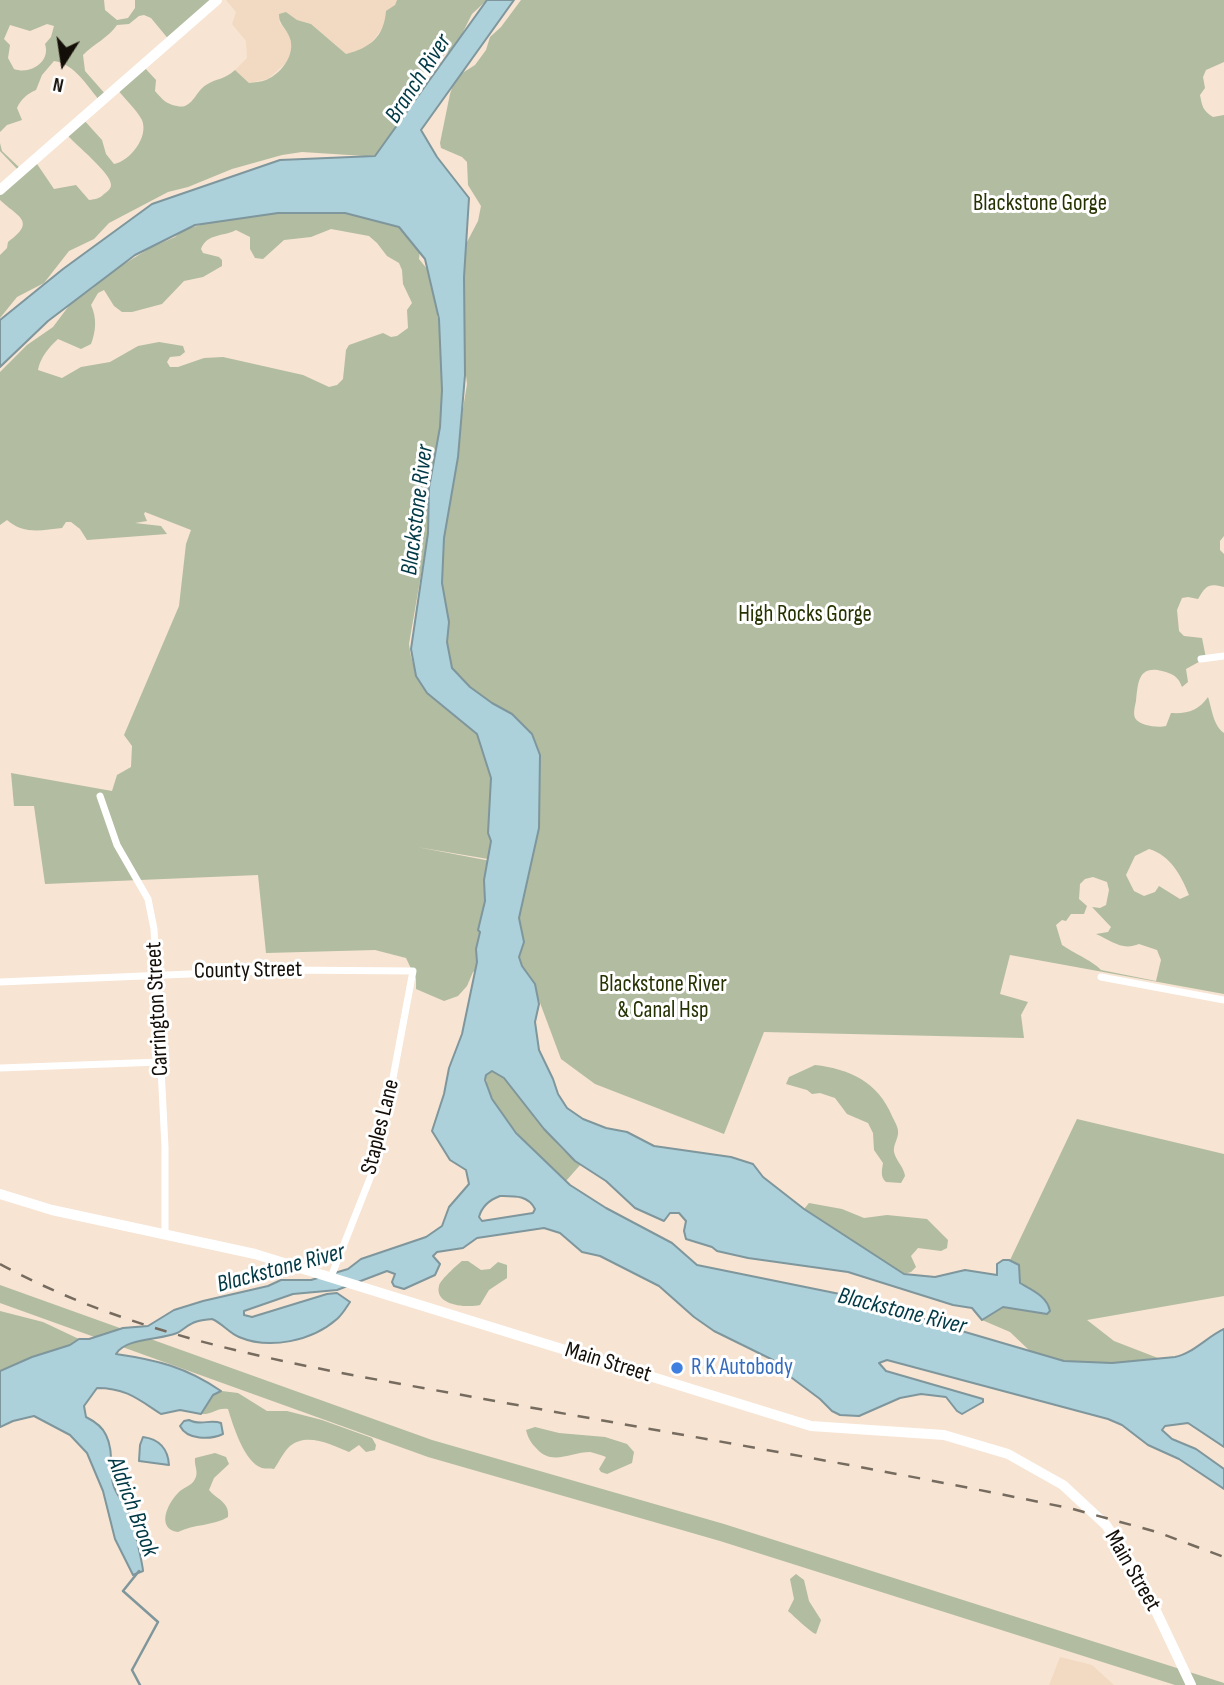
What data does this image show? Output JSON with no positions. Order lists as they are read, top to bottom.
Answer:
{
  "streets": {
    "main road": ["Main Street"],
    "street": ["County Street", "Carrington Street", "Staples Lane"]
  },
  "crossings": [
    ["County Street", "Carrington Street"],
    ["County Street", "Staples Lane"],
    ["Carrington Street", "Main Street"],
    ["Staples Lane", "Main Street"]
  ],
  "water": ["Branch River", "Blackstone River", "Aldrich Brook"],
  "parks": ["Blackstone Gorge", "High Rocks Gorge", "Blackstone River & Canal Hsp"],
  "places": ["R K Autobody"],
  "north": "bottom"
}
